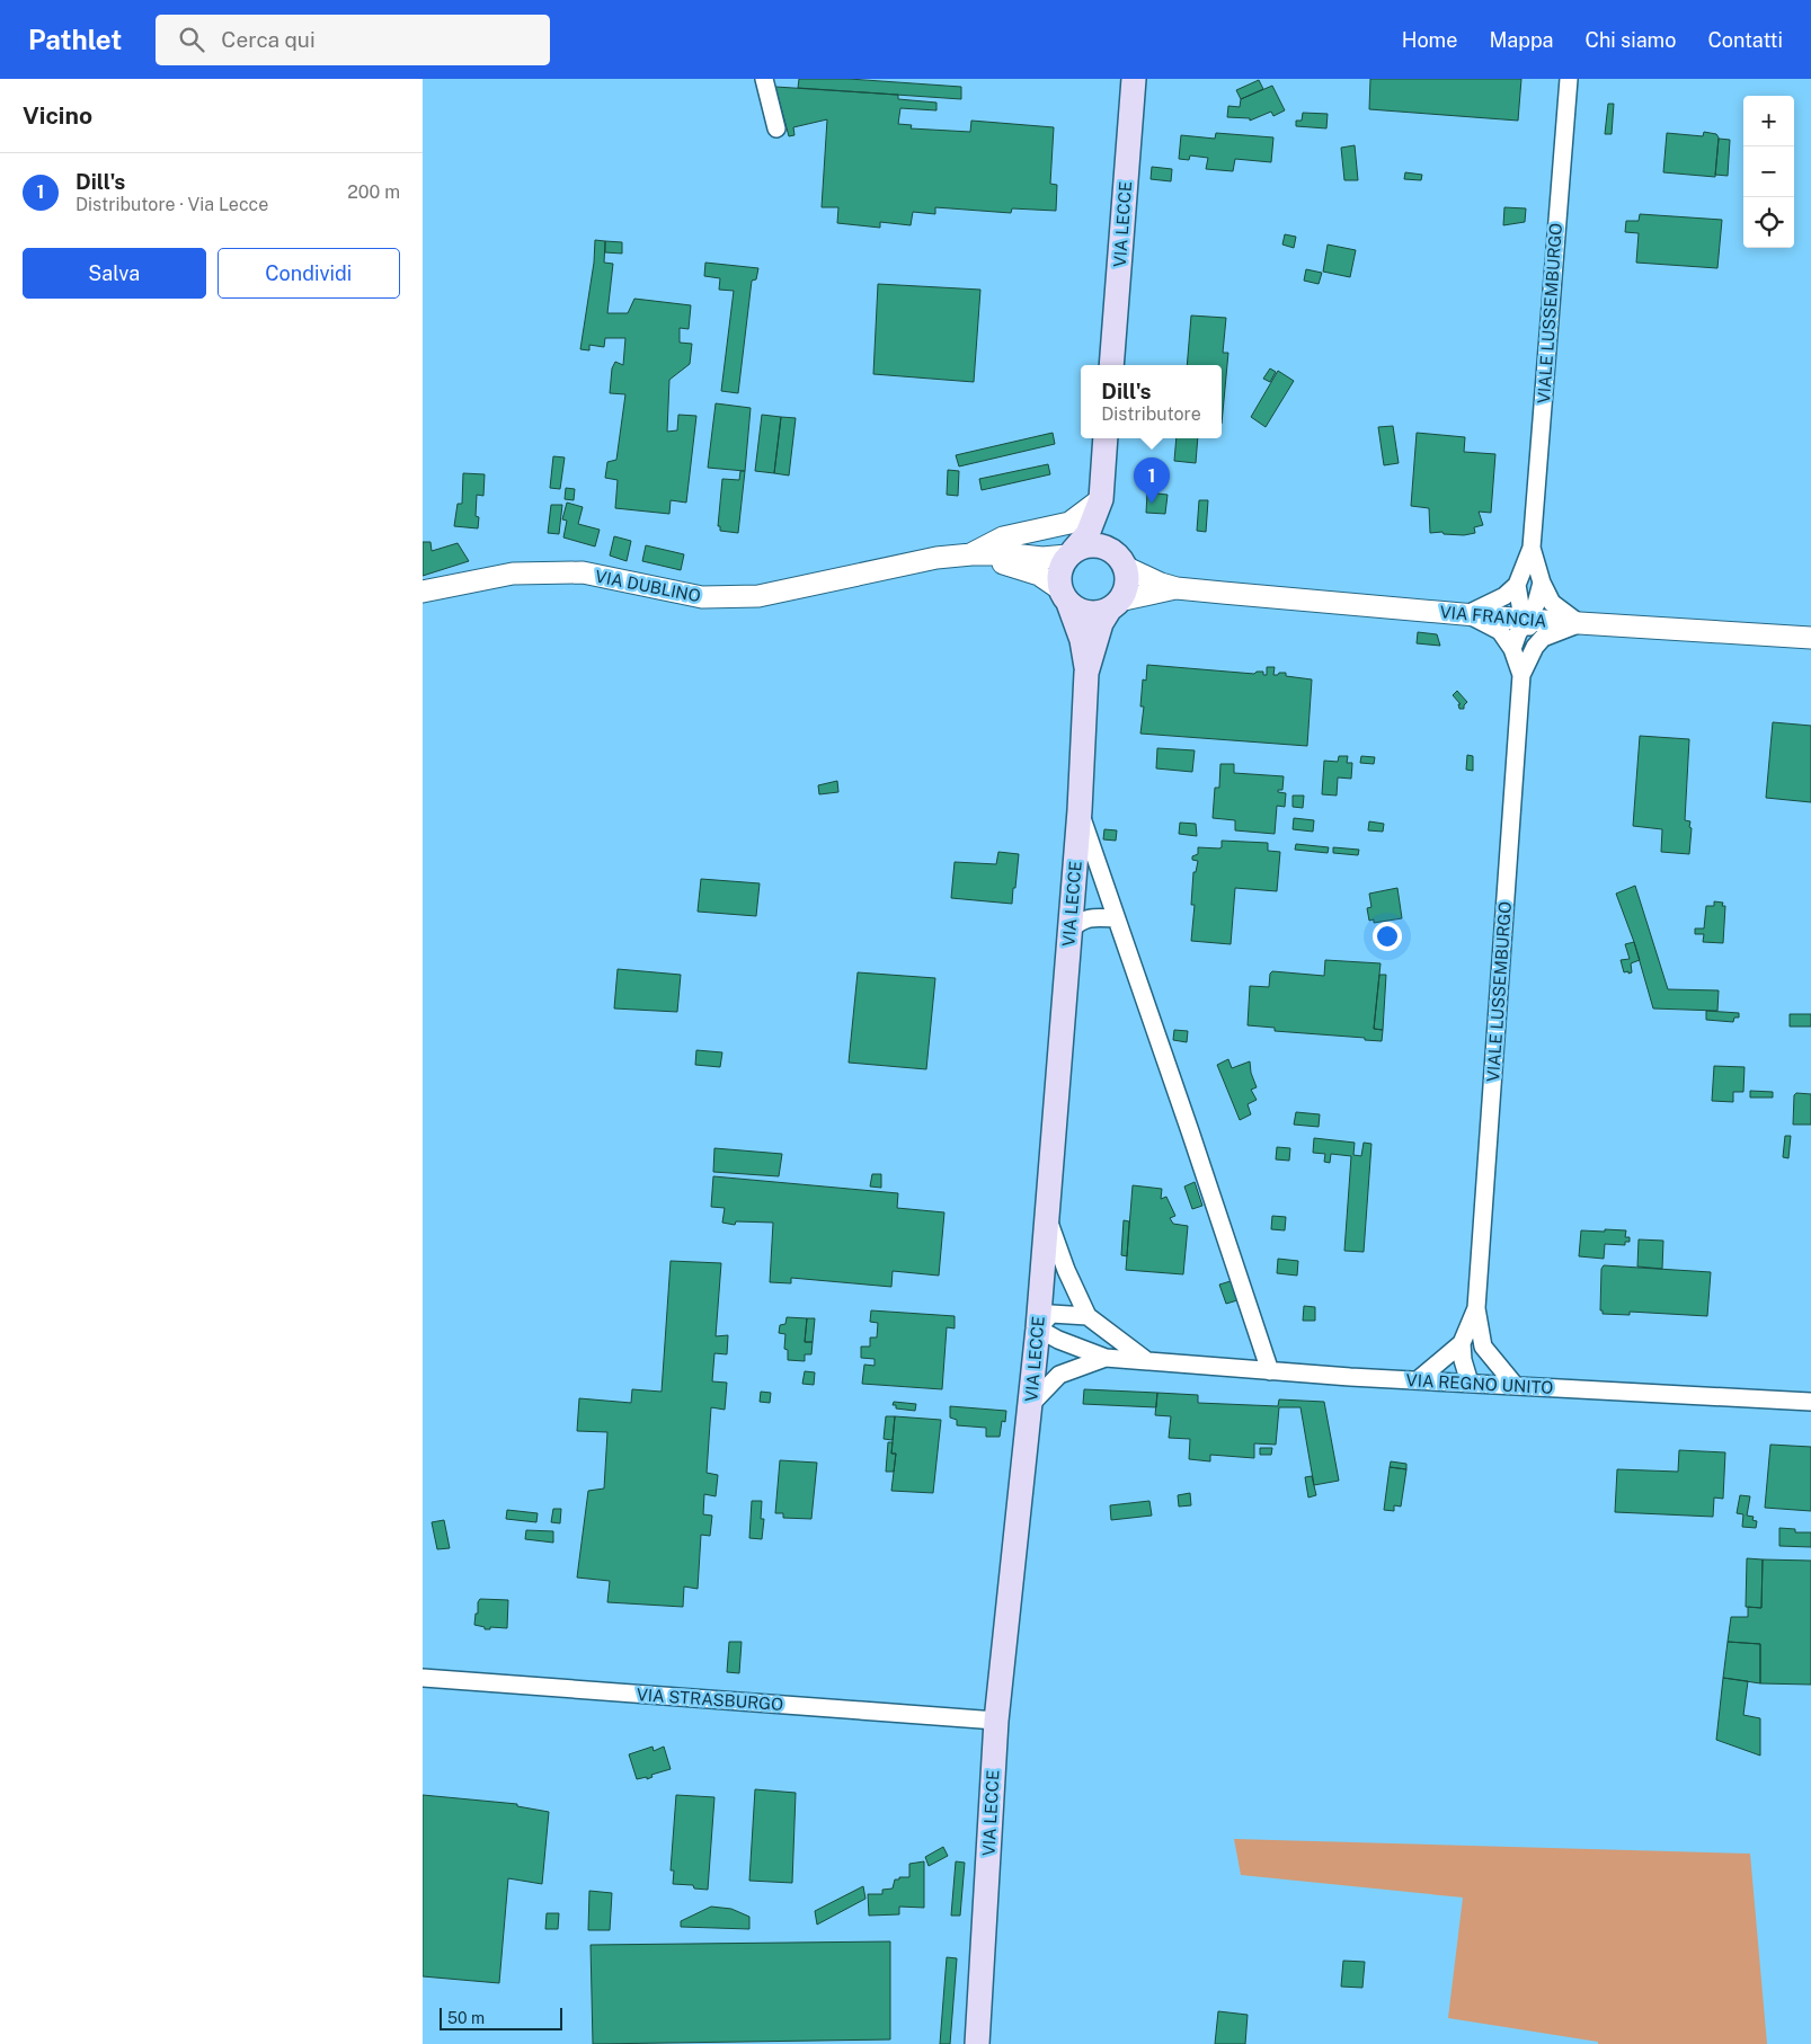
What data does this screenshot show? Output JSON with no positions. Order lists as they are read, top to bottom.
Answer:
{
  "streets": {
    "main road": ["VIA LECCE"],
    "street": [
      "VIALE LUSSEMBURGO",
      "VIA DUBLINO",
      "VIA FRANCIA",
      "VIA REGNO UNITO",
      "VIA STRASBURGO"
    ]
  },
  "crossings": [
    ["VIA LECCE", "VIA DUBLINO"],
    ["VIA LECCE", "VIA STRASBURGO"]
  ],
  "scale_bar": "50 m",
  "page": {
    "header": "Pathlet",
    "search": "Cerca qui",
    "nav": [
      "Home",
      "Mappa",
      "Chi siamo",
      "Contatti"
    ],
    "heading": "Vicino",
    "map_buttons": ["+", "−"],
    "list": [
      {
        "mark": "1",
        "name": "Dill's",
        "note": "Distributore · Via Lecce",
        "value": "200 m"
      }
    ],
    "buttons": ["Salva", "Condividi"],
    "popup": ["Dill's", "Distributore"],
    "pins": "1",
    "scale": "50 m"
  }
}
